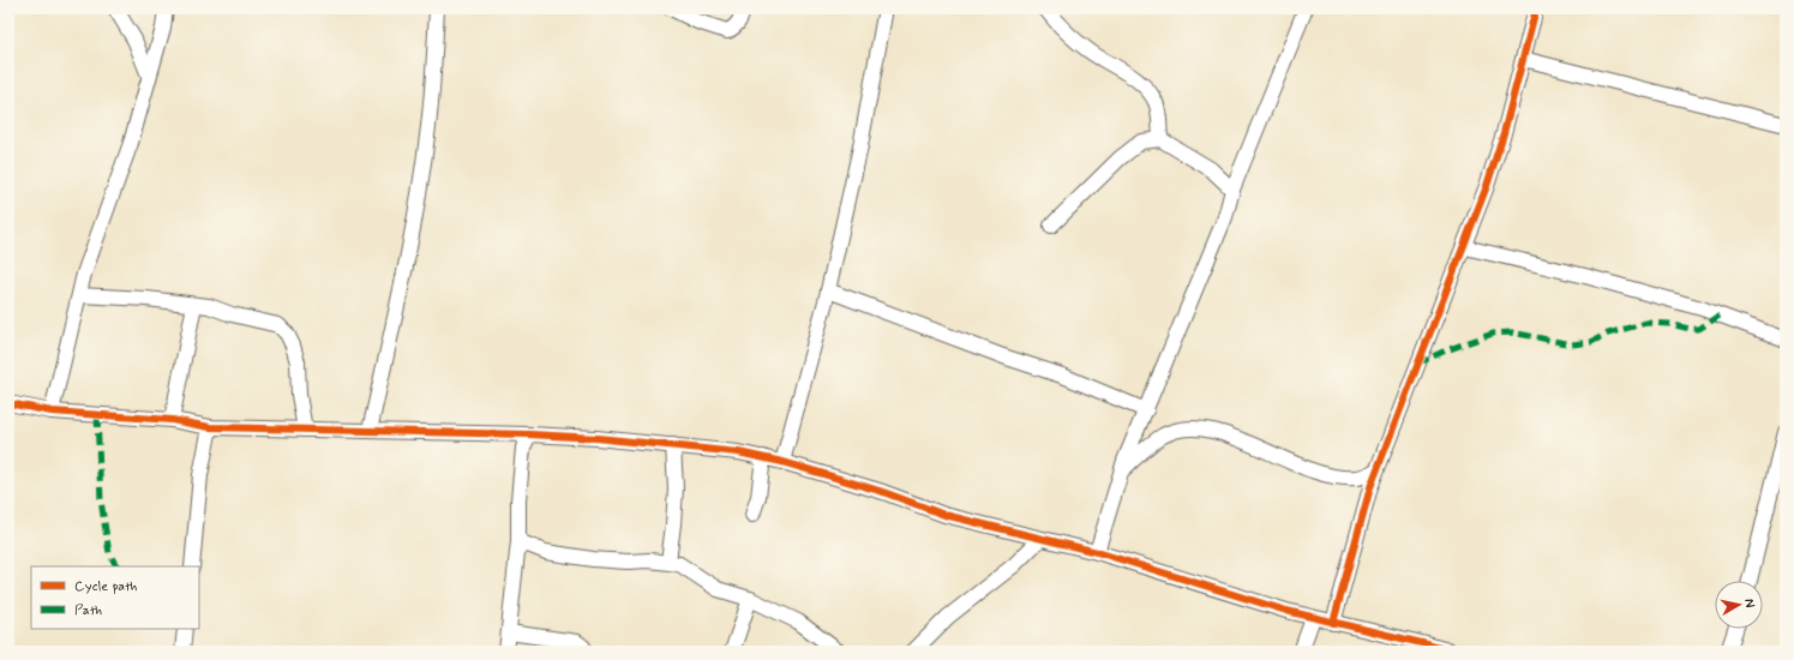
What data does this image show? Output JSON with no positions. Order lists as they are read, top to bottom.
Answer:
{
  "legend": ["Cycle path", "Path"],
  "north": "right"
}
